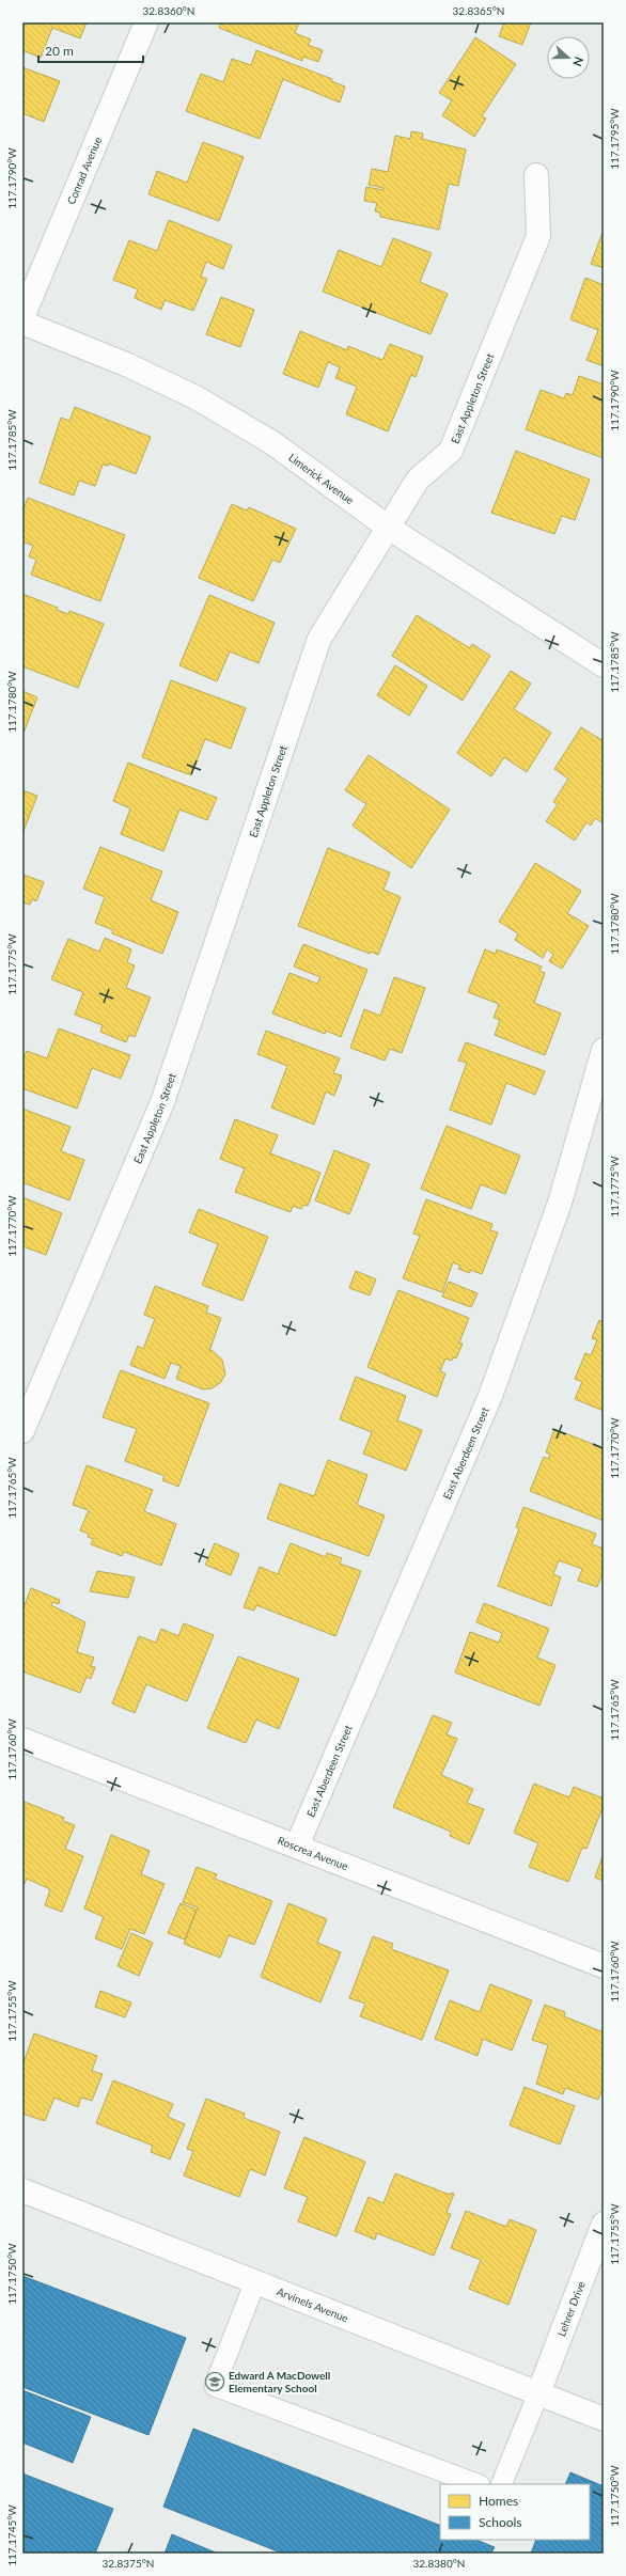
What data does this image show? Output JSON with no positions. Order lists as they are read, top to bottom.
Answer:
{
  "streets": {
    "street": [
      "Conrad Avenue",
      "East Appleton Street",
      "Limerick Avenue",
      "East Aberdeen Street",
      "Roscrea Avenue",
      "Arvinels Avenue",
      "Lehrer Drive"
    ]
  },
  "crossings": [
    ["East Appleton Street", "Limerick Avenue"],
    ["East Aberdeen Street", "Roscrea Avenue"],
    ["Arvinels Avenue", "Lehrer Drive"]
  ],
  "places": {
    "school or university": ["Edward A MacDowell Elementary School"]
  },
  "legend": ["Homes", "Schools"],
  "scale_bar": "20 m",
  "north": "right",
  "coordinates": [
    "32.8360°N",
    "32.8365°N",
    "117.1795°W",
    "117.1790°W",
    "117.1785°W",
    "117.1780°W",
    "117.1775°W",
    "117.1770°W",
    "117.1765°W",
    "117.1760°W",
    "117.1755°W",
    "117.1750°W",
    "117.1745°W",
    "32.8375°N",
    "32.8380°N"
  ]
}
